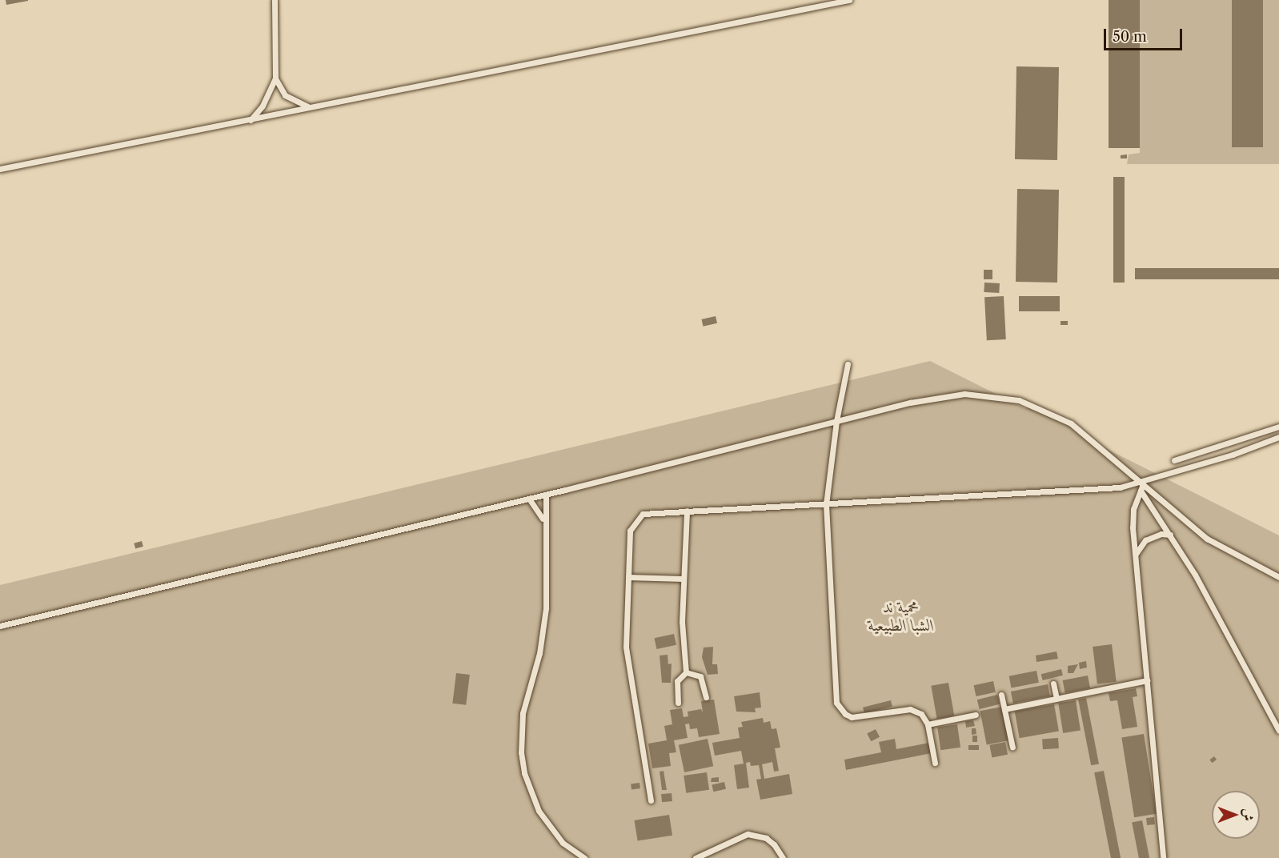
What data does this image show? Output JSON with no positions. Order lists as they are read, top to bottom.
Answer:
{
  "parks": ["محمية ند الشبا الطبيعية"],
  "scale_bar": "50 m",
  "north": "right"
}
